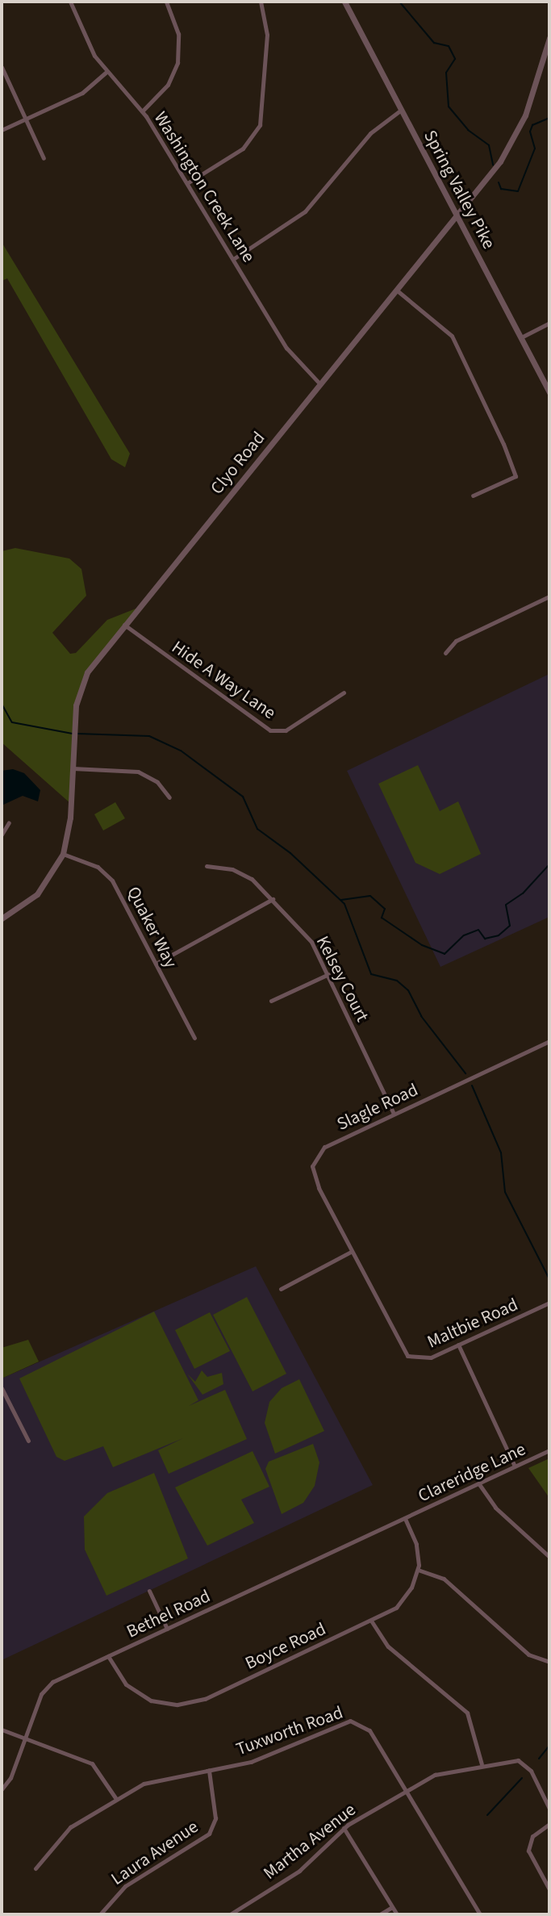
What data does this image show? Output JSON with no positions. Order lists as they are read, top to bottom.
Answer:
{
  "streets": {
    "street": [
      "Washington Creek Lane",
      "Spring Valley Pike",
      "Clyo Road",
      "Hide A Way Lane",
      "Quaker Way",
      "Kelsey Court",
      "Slagle Road",
      "Maltbie Road",
      "Clareridge Lane",
      "Bethel Road",
      "Boyce Road",
      "Tuxworth Road",
      "Martha Avenue",
      "Laura Avenue"
    ]
  },
  "crossings": [
    ["Washington Creek Lane", "Clyo Road"],
    ["Spring Valley Pike", "Clyo Road"],
    ["Clyo Road", "Hide A Way Lane"],
    ["Clyo Road", "Quaker Way"],
    ["Kelsey Court", "Slagle Road"],
    ["Slagle Road", "Maltbie Road"],
    ["Clareridge Lane", "Bethel Road"],
    ["Bethel Road", "Boyce Road"],
    ["Tuxworth Road", "Martha Avenue"],
    ["Tuxworth Road", "Laura Avenue"]
  ]
}
